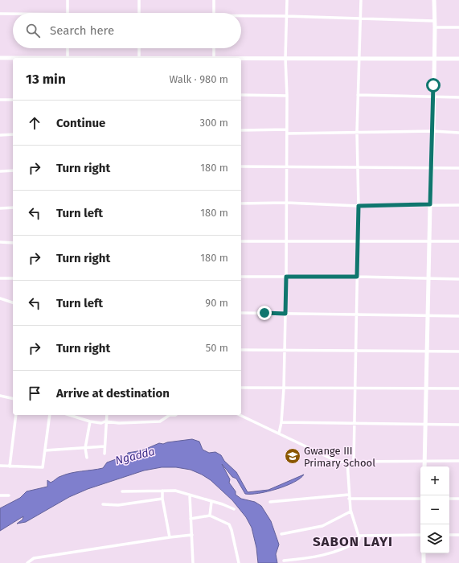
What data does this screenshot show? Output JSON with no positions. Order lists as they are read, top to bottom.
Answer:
{
  "districts": ["SABON LAYI"],
  "water": ["Ngadda"],
  "places": {
    "school or university": ["Gwange III Primary School"]
  },
  "page": {
    "search": "Search here",
    "heading": ["13 min", "Walk · 980 m"],
    "list": [
      ["Continue", "300 m"],
      ["Turn right", "180 m"],
      ["Turn left", "180 m"],
      ["Turn right", "180 m"],
      ["Turn left", "90 m"],
      ["Turn right", "50 m"],
      "Arrive at destination"
    ],
    "map_buttons": ["+", "−"]
  }
}
